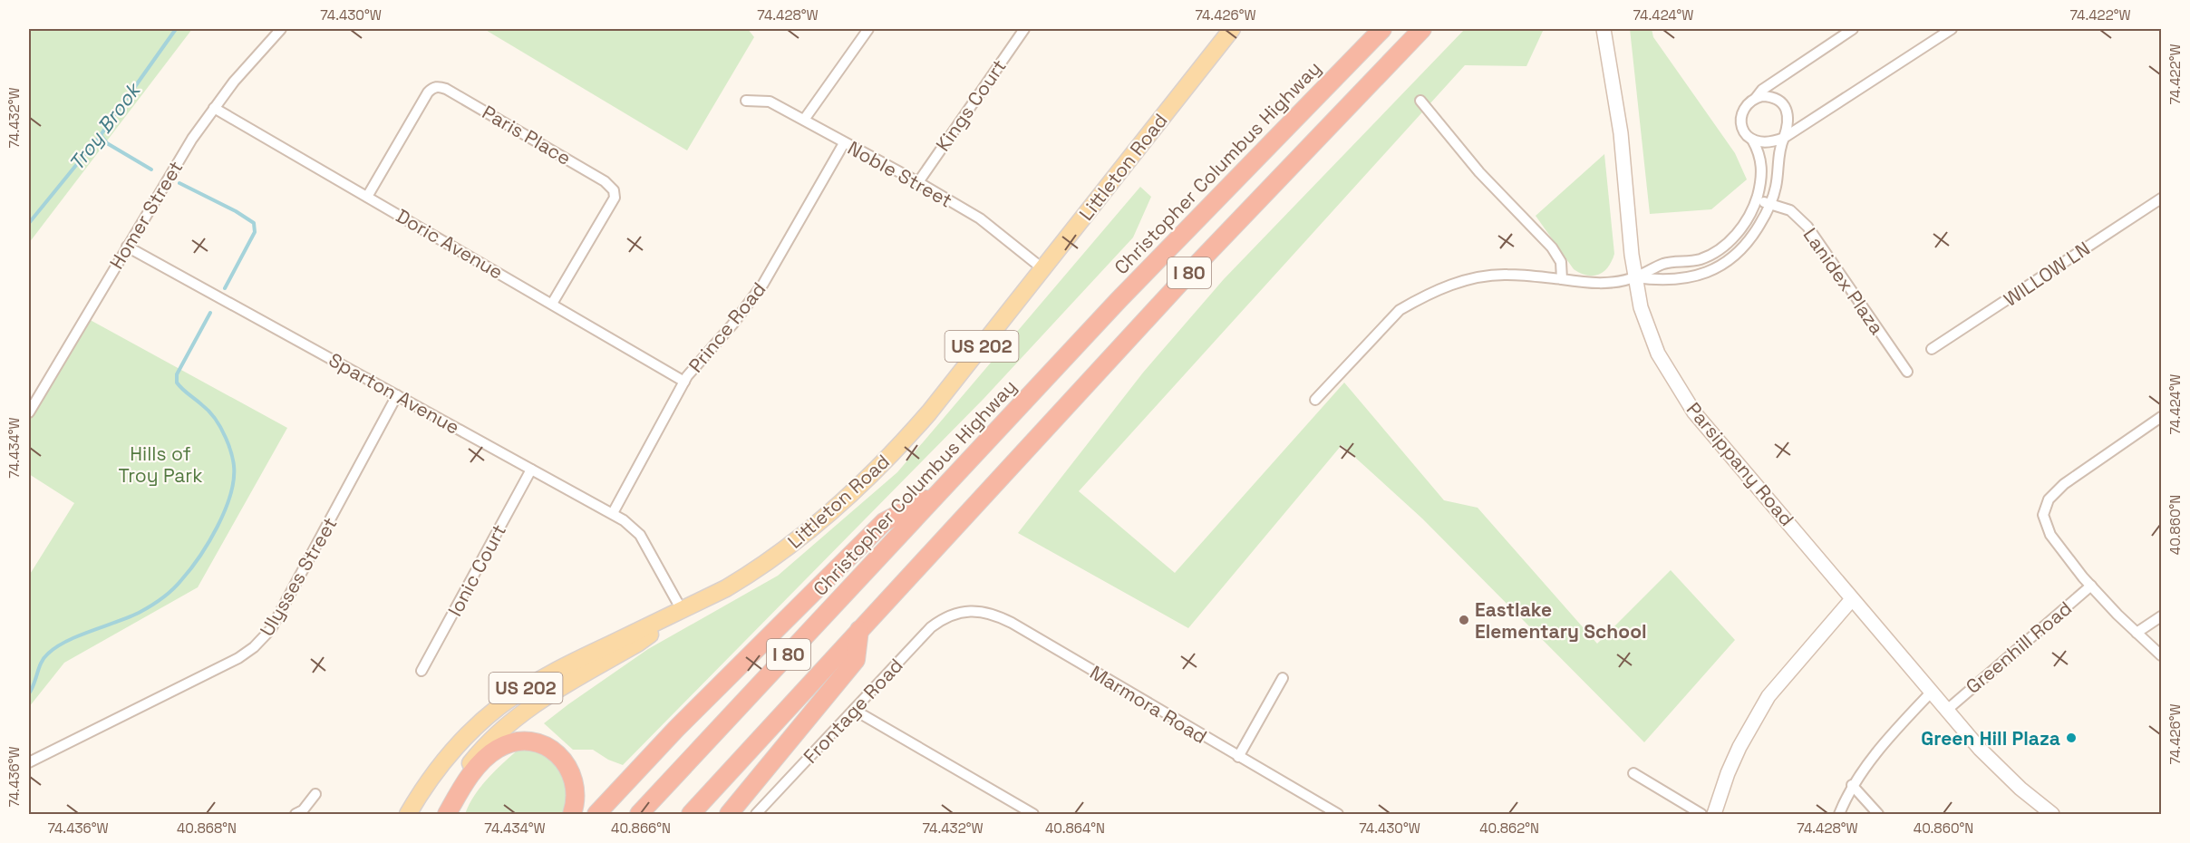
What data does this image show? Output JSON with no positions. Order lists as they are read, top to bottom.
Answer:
{
  "streets": {
    "highway": ["Christopher Columbus Highway", "I 80"],
    "main road": ["Littleton Road", "US 202", "Parsippany Road"],
    "street": [
      "Kings Court",
      "Paris Place",
      "Noble Street",
      "Homer Street",
      "Doric Avenue",
      "WILLOW LN",
      "Lanidex Plaza",
      "Prince Road",
      "Sparton Avenue",
      "Ionic Court",
      "Ulysses Street",
      "Greenhill Road",
      "Marmora Road",
      "Frontage Road"
    ]
  },
  "crossings": [
    ["Kings Court", "Noble Street"],
    ["Paris Place", "Doric Avenue"],
    ["Littleton Road", "Noble Street"],
    ["Littleton Road", "Sparton Avenue"],
    ["Noble Street", "Prince Road"],
    ["Homer Street", "Doric Avenue"],
    ["Homer Street", "Sparton Avenue"],
    ["Doric Avenue", "Prince Road"],
    ["Prince Road", "Sparton Avenue"],
    ["Sparton Avenue", "Ionic Court"],
    ["Sparton Avenue", "Ulysses Street"],
    ["Parsippany Road", "Greenhill Road"],
    ["Marmora Road", "Frontage Road"]
  ],
  "water": ["Troy Brook"],
  "parks": ["Hills of Troy Park"],
  "places": ["Eastlake Elementary School", "Green Hill Plaza"],
  "coordinates": [
    "74.430°W",
    "74.428°W",
    "74.426°W",
    "74.424°W",
    "74.422°W",
    "74.432°W",
    "74.434°W",
    "40.860°N",
    "74.436°W",
    "40.868°N",
    "40.866°N",
    "40.864°N",
    "40.862°N"
  ]
}
